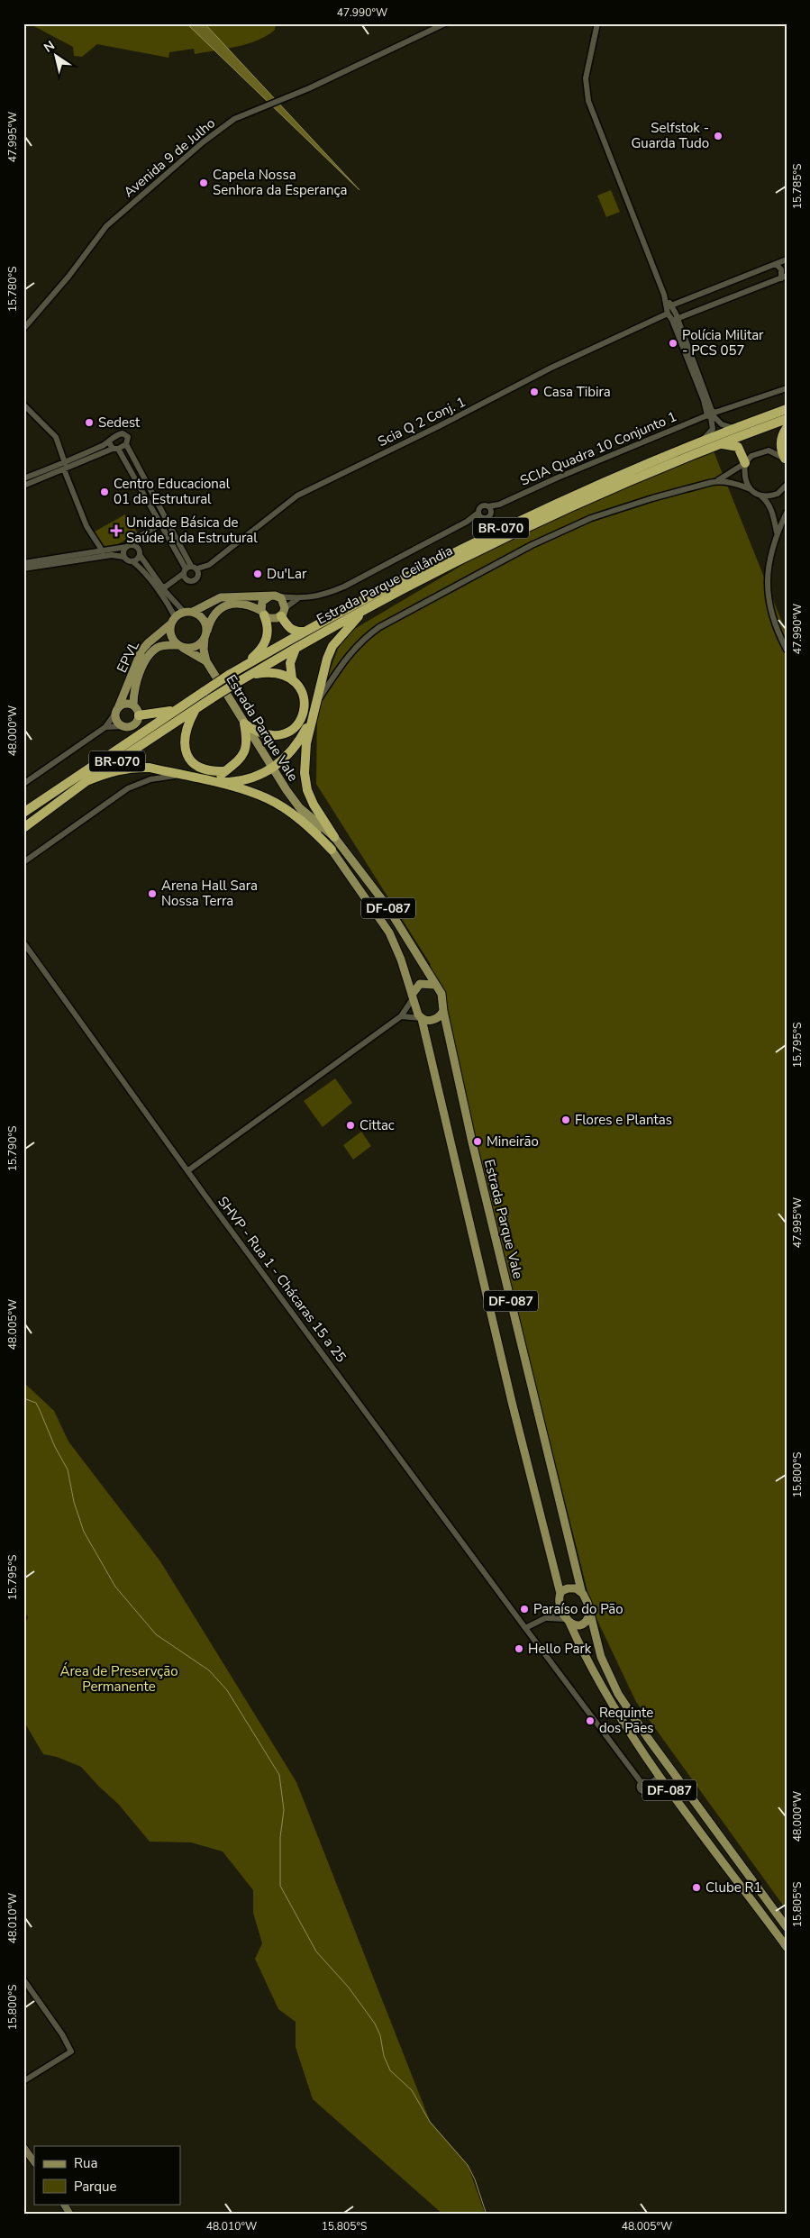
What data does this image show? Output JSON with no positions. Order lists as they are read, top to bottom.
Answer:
{
  "streets": {
    "highway": ["BR-070", "Estrada Parque Ceilândia"],
    "main road": ["EPVL", "Estrada Parque Vale", "DF-087"],
    "street": [
      "Avenida 9 de Julho",
      "Scia Q 2 Conj. 1",
      "SCIA Quadra 10 Conjunto 1",
      "SHVP - Rua 1 - Chácaras 15 a 25"
    ]
  },
  "crossings": [
    ["EPVL", "Estrada Parque Vale"],
    ["Estrada Parque Vale", "DF-087"],
    ["DF-087", "SHVP - Rua 1 - Chácaras 15 a 25"]
  ],
  "parks": ["Área de Preservção Permanente"],
  "places": {
    "other": [
      "Selfstok - Guarda Tudo",
      "Capela Nossa Senhora da Esperança",
      "Polícia Militar - PCS 057",
      "Casa Tibira",
      "Sedest",
      "Centro Educacional 01 da Estrutural",
      "Du'Lar",
      "Arena Hall Sara Nossa Terra",
      "Flores e Plantas",
      "Cittac",
      "Mineirão",
      "Paraíso do Pão",
      "Hello Park",
      "Requinte dos Pães",
      "Clube R1"
    ],
    "health": ["Unidade Básica de Saúde 1 da Estrutural"]
  },
  "legend": ["Rua", "Parque"],
  "north": "top left",
  "coordinates": [
    "47.990°W",
    "47.995°W",
    "15.785°S",
    "15.780°S",
    "48.000°W",
    "15.795°S",
    "15.790°S",
    "48.005°W",
    "15.800°S",
    "15.805°S",
    "48.010°W"
  ]
}
